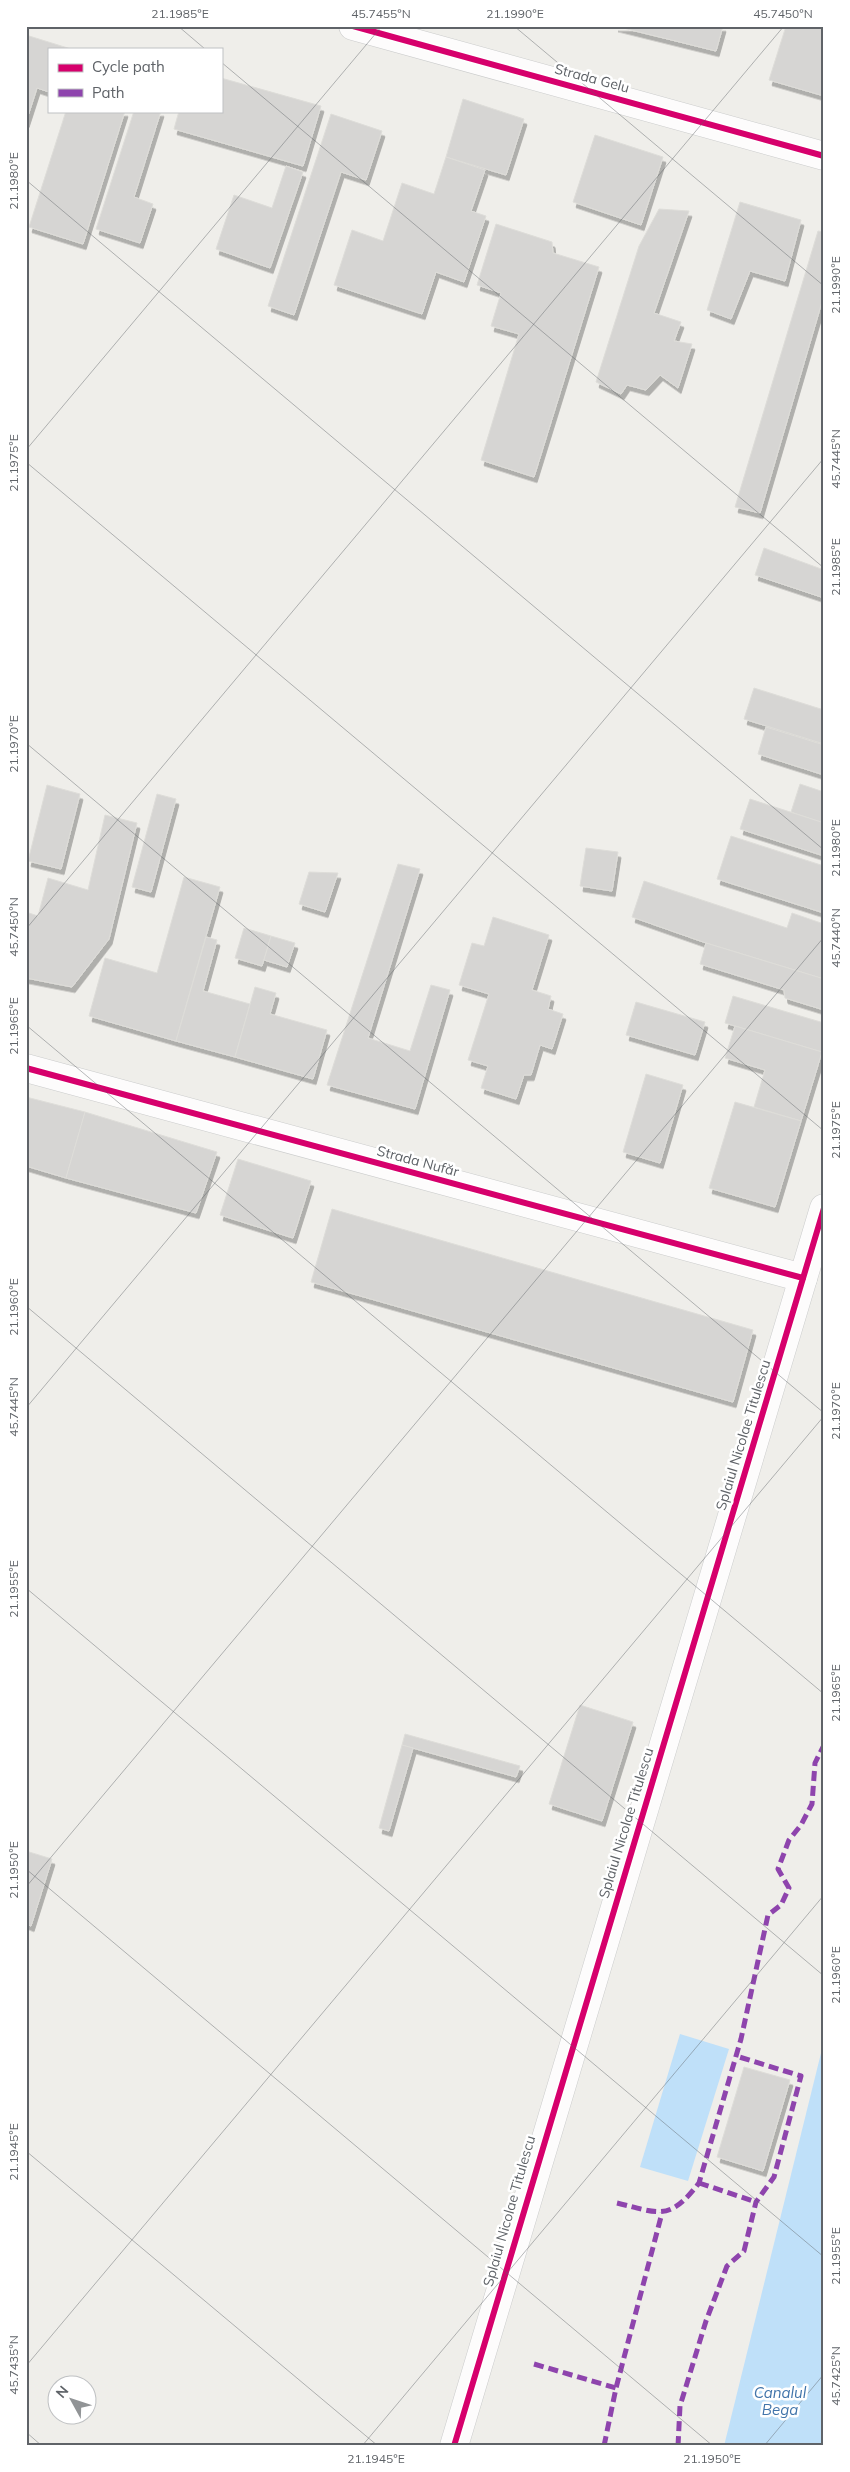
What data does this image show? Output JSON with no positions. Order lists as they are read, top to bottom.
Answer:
{
  "streets": {
    "street": ["Strada Gelu", "Strada Nufăr", "Splaiul Nicolae Titulescu"]
  },
  "crossings": [
    ["Strada Nufăr", "Splaiul Nicolae Titulescu"]
  ],
  "water": ["Canalul Bega"],
  "legend": ["Cycle path", "Path"],
  "north": "top left",
  "coordinates": [
    "21.1985°E",
    "45.7455°N",
    "21.1990°E",
    "45.7450°N",
    "21.1980°E",
    "45.7445°N",
    "21.1975°E",
    "21.1970°E",
    "45.7440°N",
    "21.1965°E",
    "21.1960°E",
    "21.1955°E",
    "21.1950°E",
    "21.1945°E",
    "45.7435°N",
    "45.7425°N"
  ]
}
